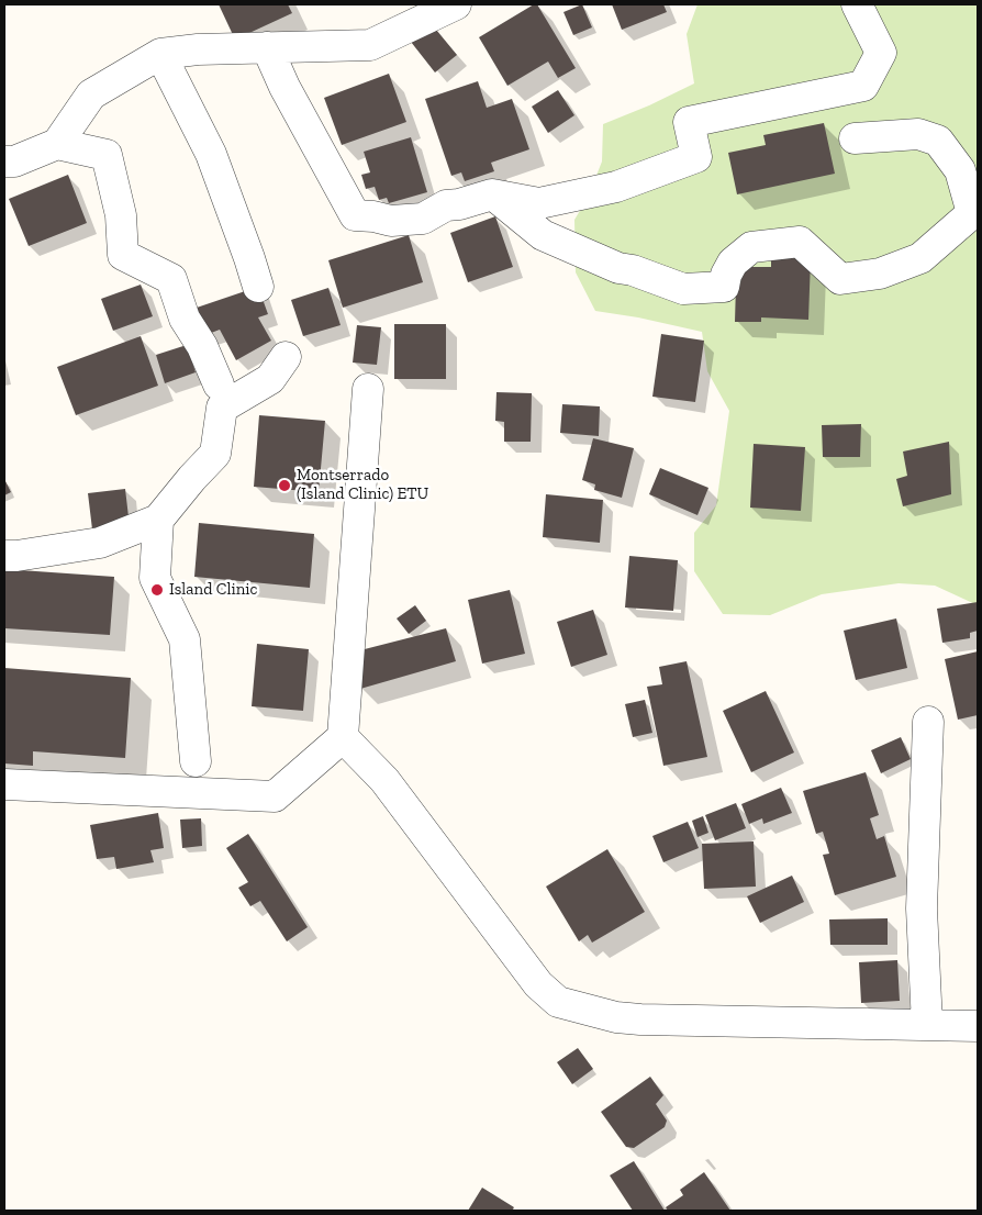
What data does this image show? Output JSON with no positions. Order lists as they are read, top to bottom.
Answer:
{
  "places": ["Montserrado (Island Clinic) ETU", "Island Clinic"]
}
